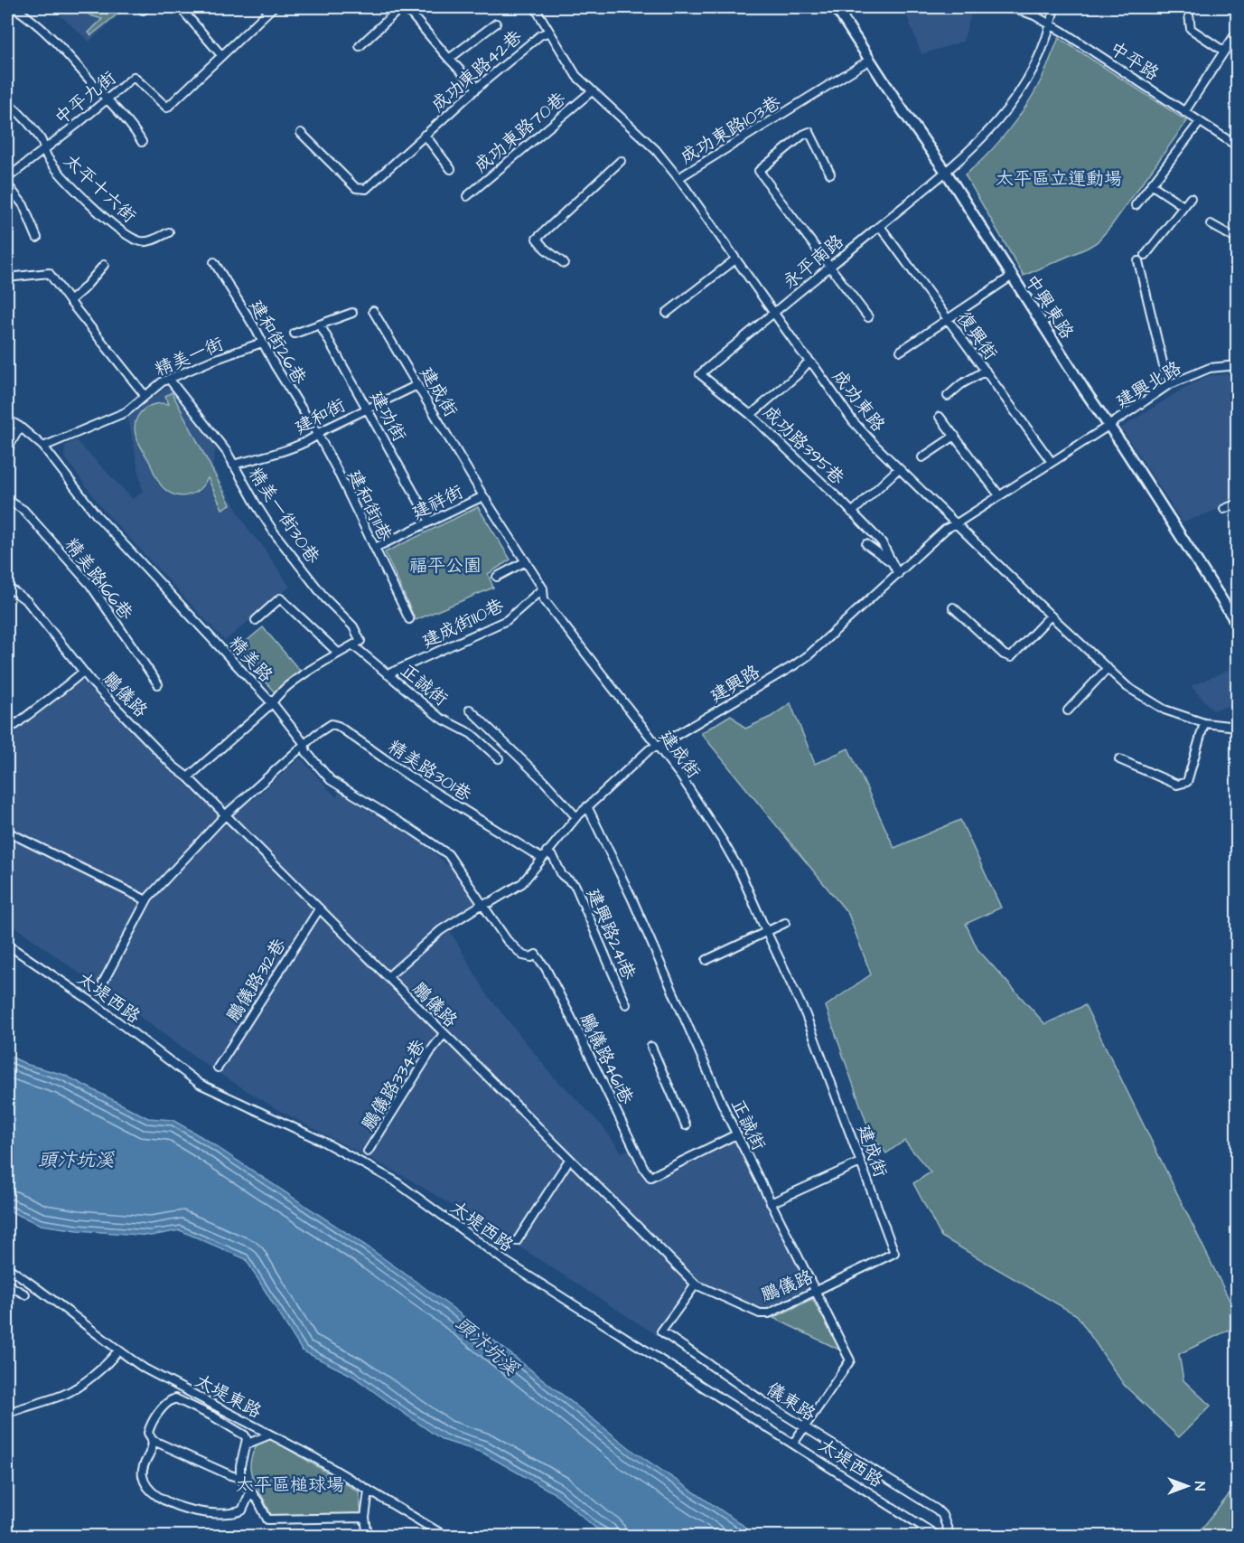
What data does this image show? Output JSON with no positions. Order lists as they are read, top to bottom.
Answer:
{
  "streets": {
    "main road": ["中興東路"],
    "street": [
      "中平路",
      "成功東路42巷",
      "中平九街",
      "成功東路103巷",
      "成功東路70巷",
      "太平十六街",
      "永平南路",
      "復興街",
      "建和街26巷",
      "精美一街",
      "建興北路",
      "建成街",
      "成功東路",
      "建和街",
      "建功街",
      "成功路395巷",
      "建祥街",
      "建和街11巷",
      "精美一街30巷",
      "精美路166巷",
      "建成街110巷",
      "精美路",
      "建興路",
      "正誠街",
      "鵬儀路",
      "精美路301巷",
      "建興路241巷",
      "鵬儀路312巷",
      "太堤西路",
      "鵬儀路461巷",
      "鵬儀路334巷",
      "太堤東路",
      "儀東路"
    ]
  },
  "crossings": [
    ["中平路", "永平南路"],
    ["成功東路42巷", "成功東路"],
    ["中平九街", "太平十六街"],
    ["成功東路103巷", "中興東路"],
    ["成功東路103巷", "成功東路"],
    ["成功東路70巷", "成功東路"],
    ["永平南路", "中興東路"],
    ["永平南路", "復興街"],
    ["永平南路", "成功東路"],
    ["永平南路", "成功路395巷"],
    ["中興東路", "建興北路"],
    ["中興東路", "建興路"],
    ["復興街", "建興路"],
    ["建和街26巷", "精美一街"],
    ["建和街26巷", "建和街"],
    ["建和街26巷", "建和街11巷"],
    ["精美一街", "精美一街30巷"],
    ["精美一街", "精美路"],
    ["建興北路", "建興路"],
    ["建成街", "建和街"],
    ["建成街", "建祥街"],
    ["建成街", "建成街110巷"],
    ["建成街", "建興路"],
    ["建成街", "鵬儀路"],
    ["成功東路", "建興路"],
    ["建和街", "建功街"],
    ["建和街", "建和街11巷"],
    ["建和街", "精美一街30巷"],
    ["建功街", "建祥街"],
    ["成功路395巷", "建興路"],
    ["建祥街", "建和街11巷"],
    ["精美一街30巷", "正誠街"],
    ["建成街110巷", "正誠街"],
    ["精美路", "建興路"],
    ["精美路", "精美路301巷"],
    ["精美路", "鵬儀路461巷"],
    ["建興路", "正誠街"],
    ["建興路", "鵬儀路"],
    ["建興路", "精美路301巷"],
    ["建興路", "建興路241巷"],
    ["正誠街", "鵬儀路"],
    ["正誠街", "太堤西路"],
    ["正誠街", "鵬儀路461巷"],
    ["正誠街", "儀東路"],
    ["鵬儀路", "鵬儀路312巷"],
    ["鵬儀路", "鵬儀路334巷"],
    ["鵬儀路", "儀東路"],
    ["精美路301巷", "建興路241巷"]
  ],
  "water": ["頭汴坑溪"],
  "parks": ["太平區立運動場", "福平公園", "太平區槌球場"],
  "north": "right"
}
